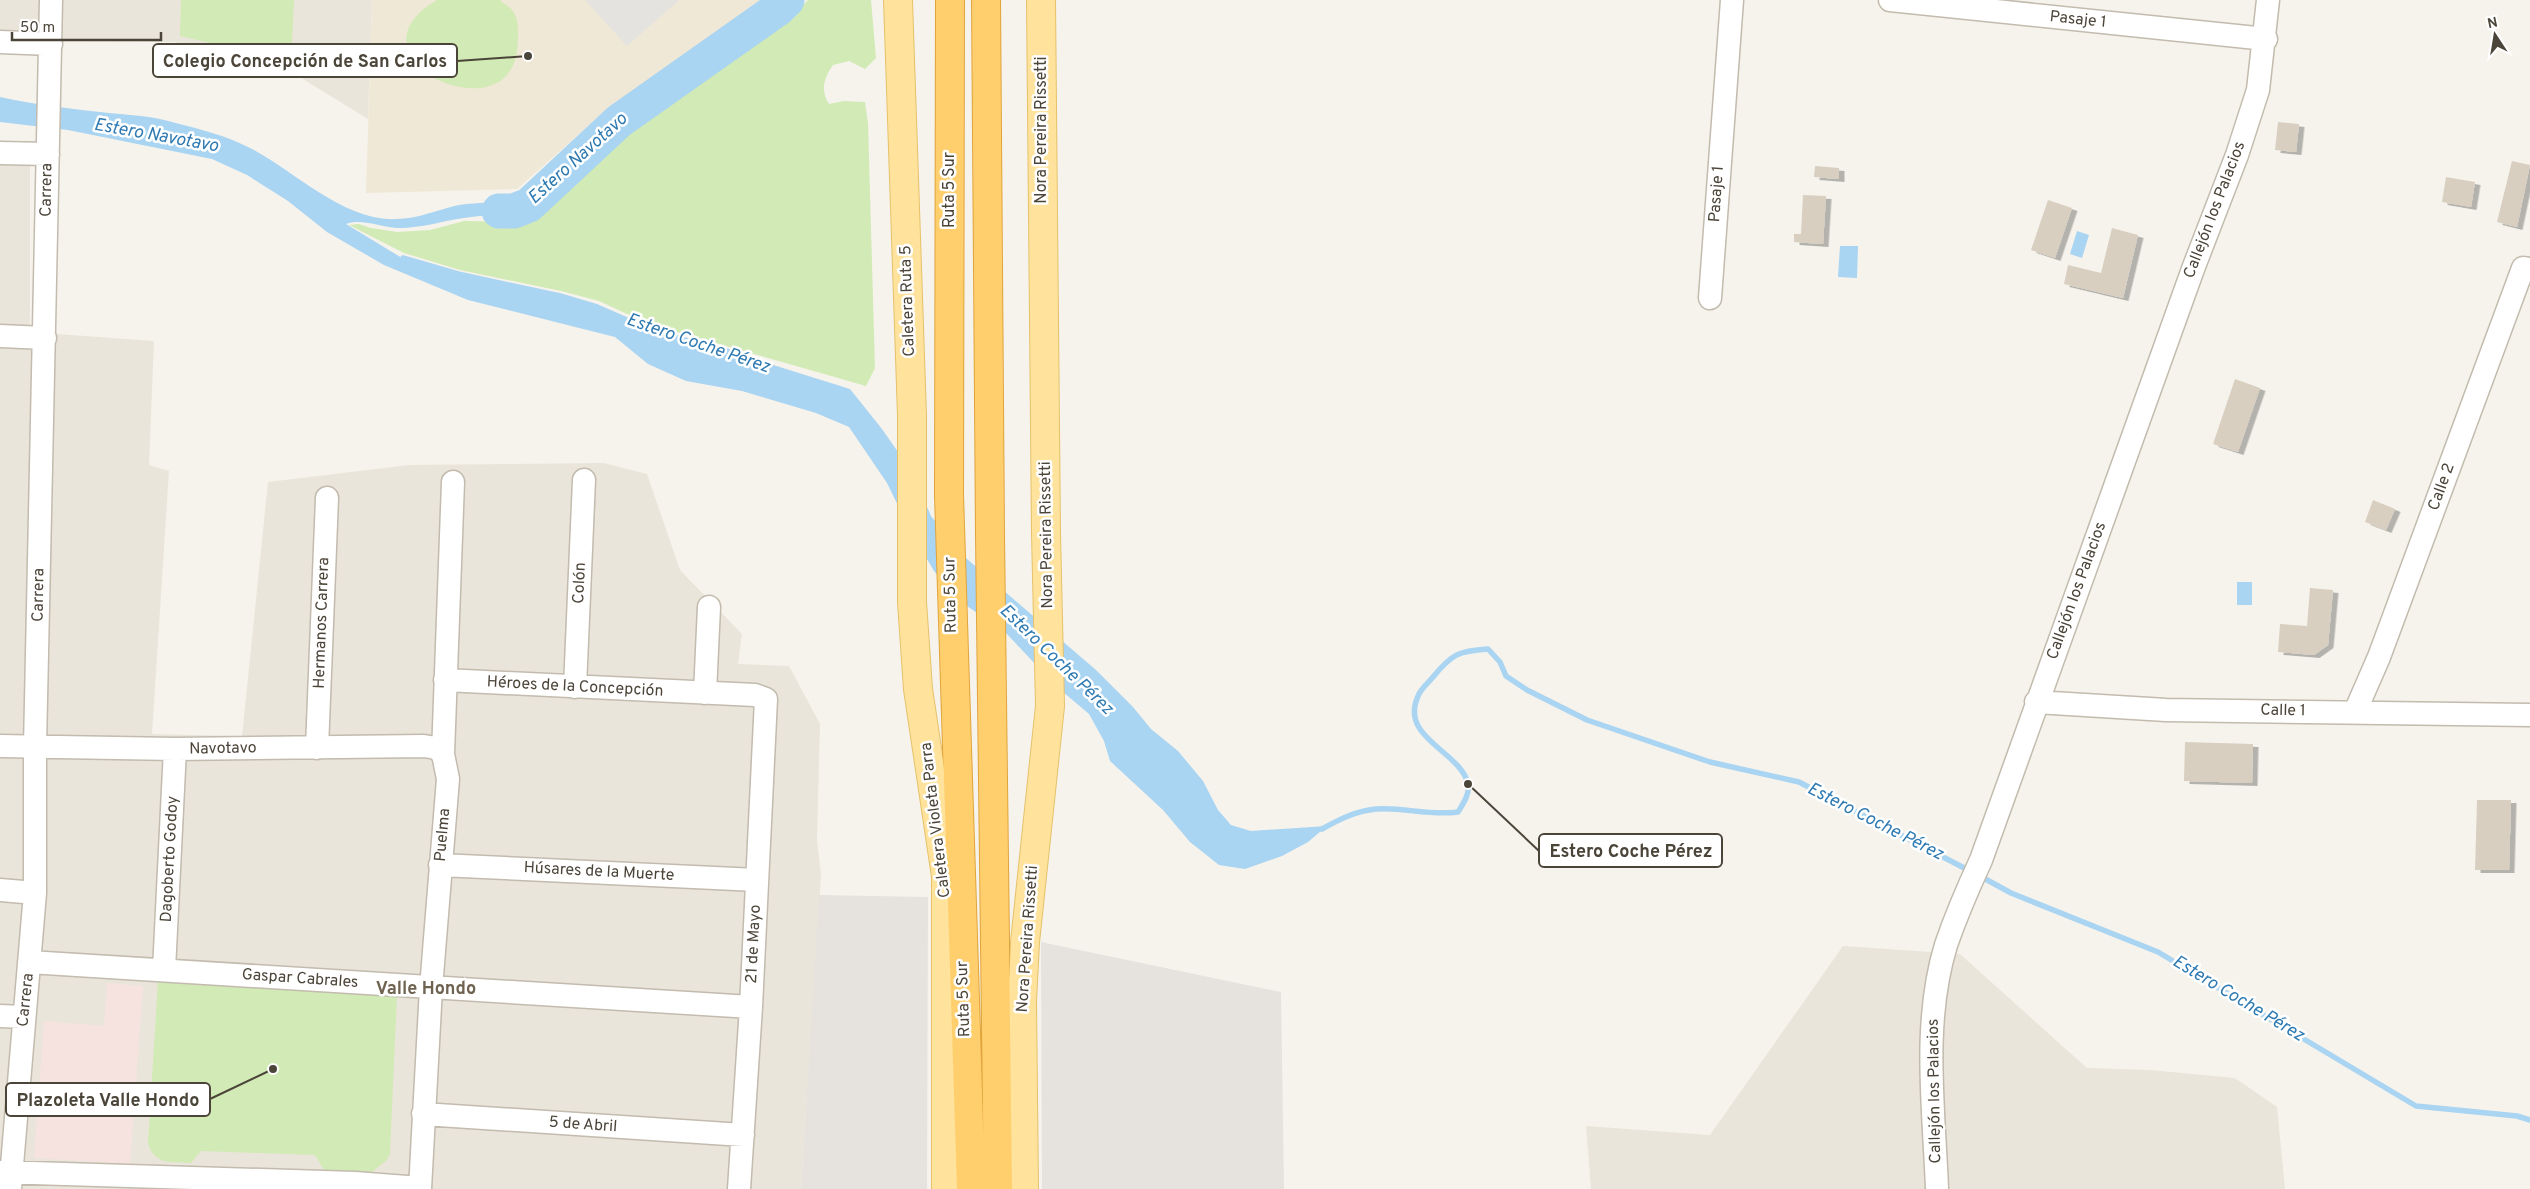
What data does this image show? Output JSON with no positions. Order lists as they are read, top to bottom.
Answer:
{
  "streets": {
    "highway": ["Ruta 5 Sur"],
    "main road": ["Nora Pereira Rissetti", "Caletera Ruta 5", "Caletera Violeta Parra"],
    "street": [
      "Pasaje 1",
      "Carrera",
      "Callejón los Palacios",
      "Calle 2",
      "Colón",
      "Hermanos Carrera",
      "Héroes de la Concepción",
      "Calle 1",
      "Navotavo",
      "Puelma",
      "Dagoberto Godoy",
      "Húsares de la Muerte",
      "21 de Mayo",
      "Gaspar Cabrales",
      "5 de Abril"
    ]
  },
  "crossings": [
    ["Pasaje 1", "Callejón los Palacios"],
    ["Carrera", "Navotavo"],
    ["Carrera", "Gaspar Cabrales"],
    ["Callejón los Palacios", "Calle 1"],
    ["Caletera Ruta 5", "Caletera Violeta Parra"],
    ["Calle 2", "Calle 1"],
    ["Colón", "Héroes de la Concepción"],
    ["Hermanos Carrera", "Navotavo"],
    ["Héroes de la Concepción", "Puelma"],
    ["Héroes de la Concepción", "21 de Mayo"],
    ["Navotavo", "Puelma"],
    ["Navotavo", "Dagoberto Godoy"],
    ["Puelma", "Húsares de la Muerte"],
    ["Puelma", "Gaspar Cabrales"],
    ["Puelma", "5 de Abril"],
    ["Dagoberto Godoy", "Gaspar Cabrales"],
    ["Húsares de la Muerte", "21 de Mayo"],
    ["21 de Mayo", "Gaspar Cabrales"],
    ["21 de Mayo", "5 de Abril"]
  ],
  "districts": ["Valle Hondo"],
  "water": ["Estero Navotavo", "Estero Coche Pérez"],
  "places": ["Colegio Concepción de San Carlos", "Estero Coche Pérez", "Plazoleta Valle Hondo"],
  "scale_bar": "50 m",
  "north": "top"
}
